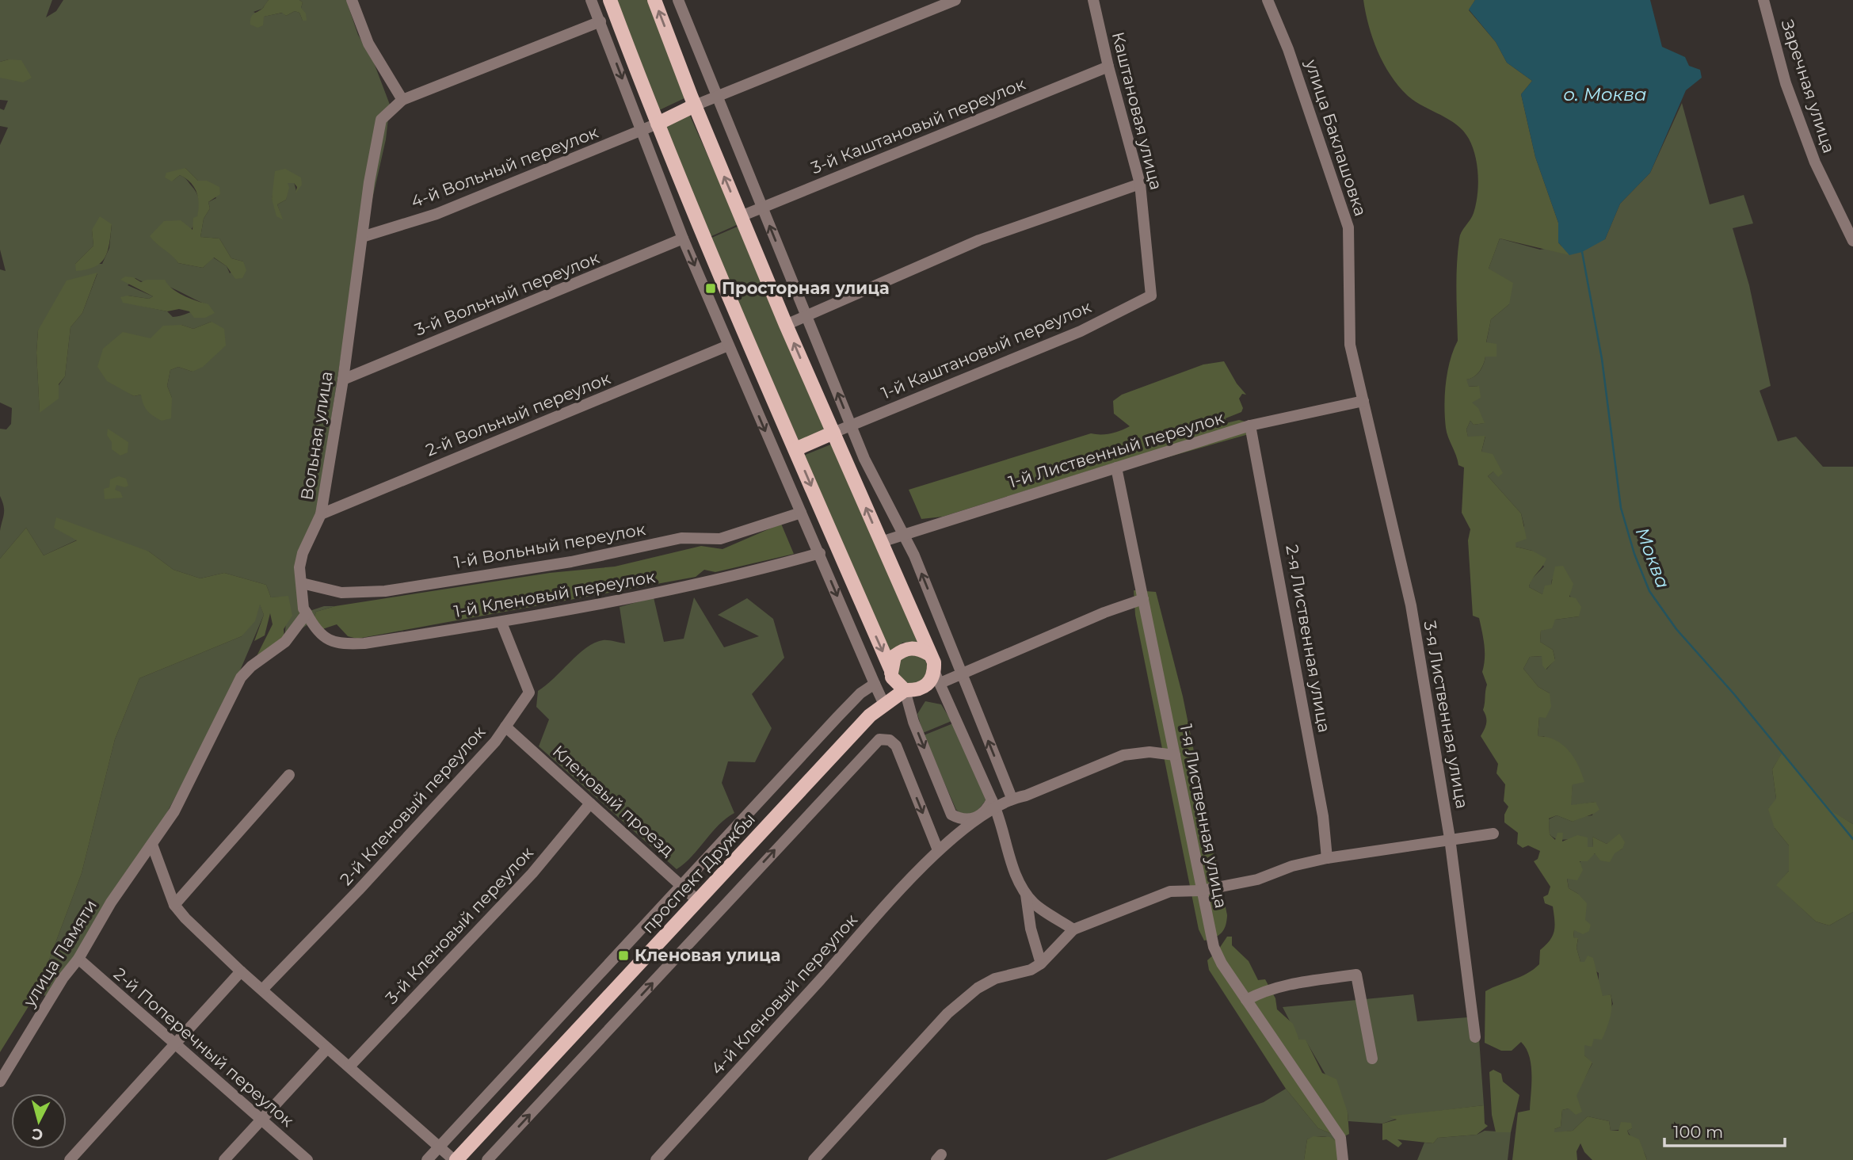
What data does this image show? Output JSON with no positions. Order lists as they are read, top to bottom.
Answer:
{
  "streets": {
    "main road": ["проспект Дружбы"],
    "street": [
      "Заречная улица",
      "Каштановая улица",
      "3-й Каштановый переулок",
      "улица Баклашовка",
      "4-й Вольный переулок",
      "3-й Вольный переулок",
      "1-й Каштановый переулок",
      "2-й Вольный переулок",
      "Вольная улица",
      "1-й Лиственный переулок",
      "1-й Вольный переулок",
      "1-й Кленовый переулок",
      "2-я Лиственная улица",
      "3-я Лиственная улица",
      "Кленовый проезд",
      "2-й Кленовый переулок",
      "1-я Лиственная улица",
      "3-й Кленовый переулок",
      "улица Памяти",
      "4-й Кленовый переулок",
      "2-й Поперечный переулок"
    ]
  },
  "crossings": [
    ["Каштановая улица", "3-й Каштановый переулок"],
    ["Каштановая улица", "1-й Каштановый переулок"],
    ["улица Баклашовка", "1-й Лиственный переулок"],
    ["улица Баклашовка", "3-я Лиственная улица"],
    ["4-й Вольный переулок", "Вольная улица"],
    ["3-й Вольный переулок", "Вольная улица"],
    ["2-й Вольный переулок", "Вольная улица"],
    ["Вольная улица", "1-й Вольный переулок"],
    ["Вольная улица", "1-й Кленовый переулок"],
    ["1-й Лиственный переулок", "2-я Лиственная улица"],
    ["1-й Лиственный переулок", "3-я Лиственная улица"],
    ["1-й Лиственный переулок", "1-я Лиственная улица"],
    ["1-й Кленовый переулок", "2-й Кленовый переулок"],
    ["Кленовый проезд", "2-й Кленовый переулок"],
    ["Кленовый проезд", "проспект Дружбы"],
    ["Кленовый проезд", "3-й Кленовый переулок"],
    ["улица Памяти", "2-й Поперечный переулок"]
  ],
  "water": ["о. Моква", "Моква"],
  "places": {
    "transit": ["Просторная улица", "Кленовая улица"]
  },
  "scale_bar": "100 m",
  "north": "bottom"
}
